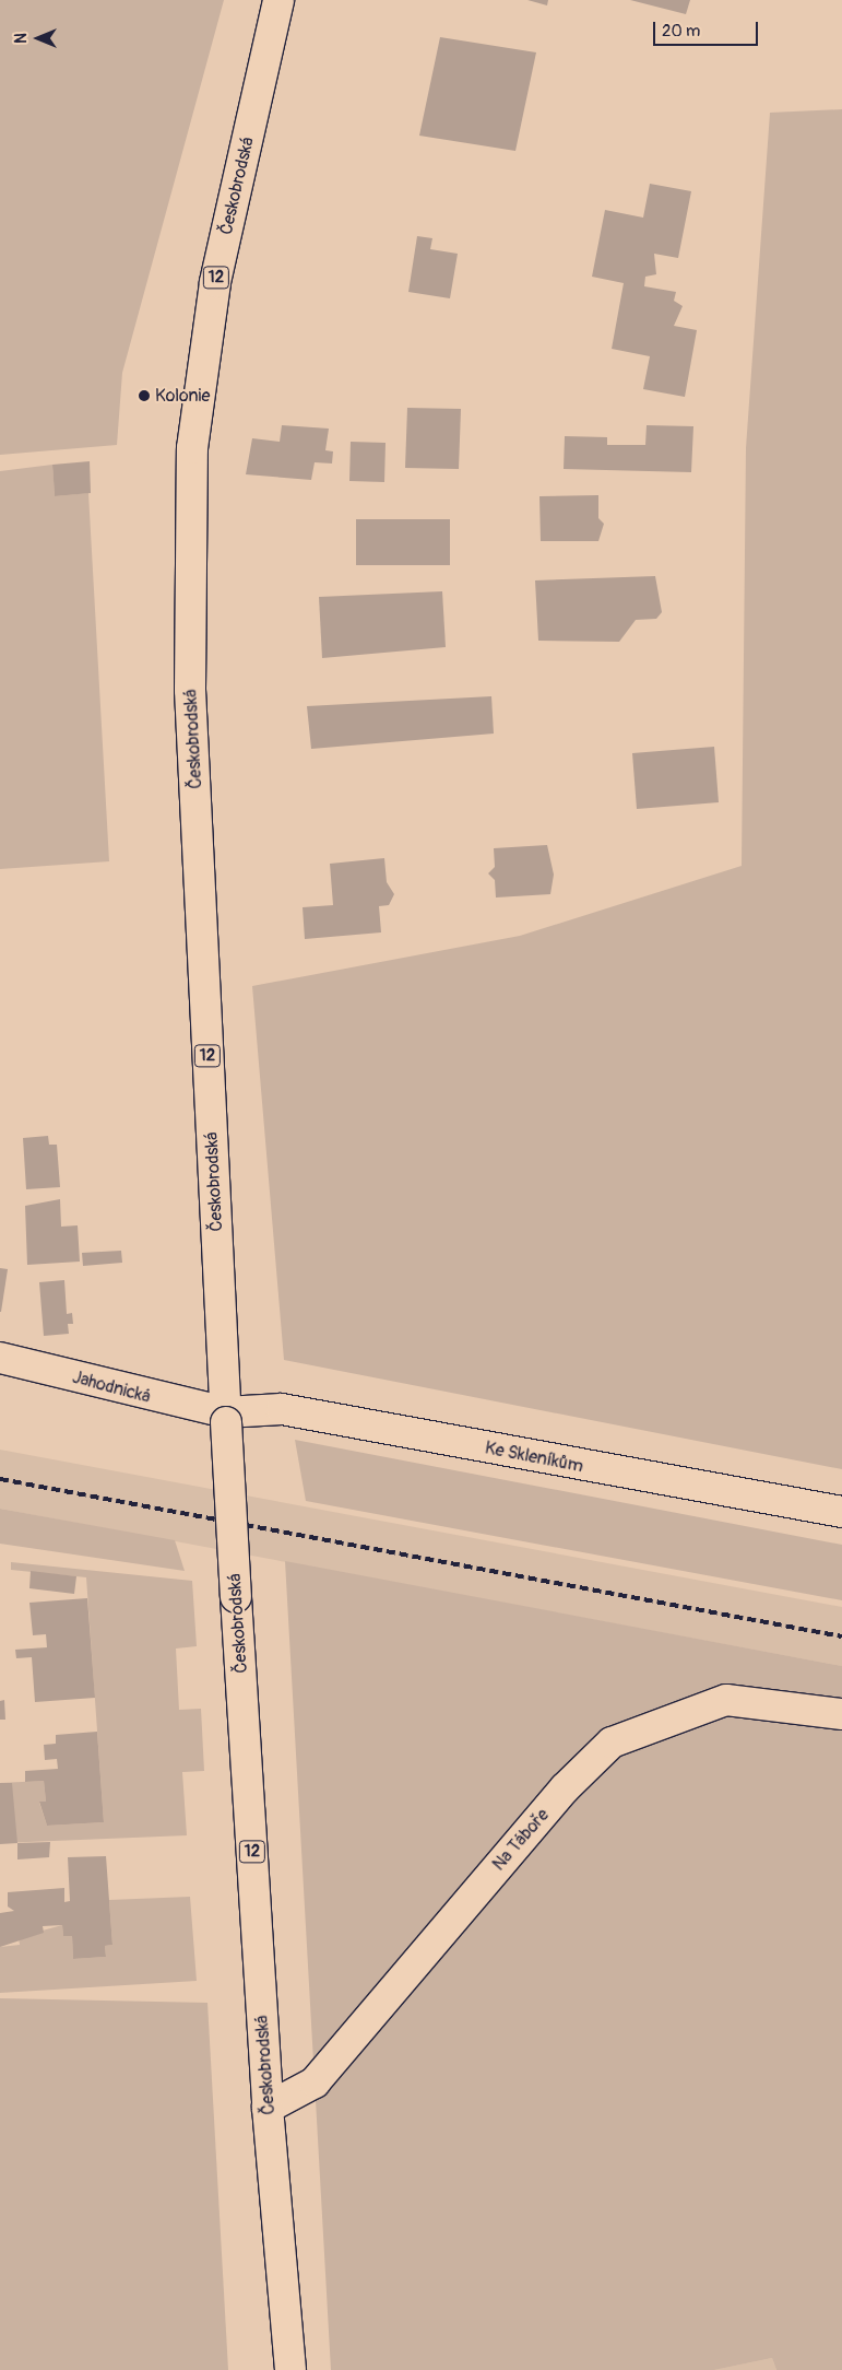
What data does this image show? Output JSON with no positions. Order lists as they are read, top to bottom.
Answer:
{
  "streets": {
    "main road": [
      "Českobrodská",
      "12",
      "Jahodnická",
      "Ke Skleníkům",
      "Na Táboře"
    ]
  },
  "crossings": [
    ["Českobrodská", "Jahodnická"],
    ["Českobrodská", "Ke Skleníkům"],
    ["Českobrodská", "Na Táboře"],
    ["Jahodnická", "Ke Skleníkům"]
  ],
  "places": ["Kolonie"],
  "scale_bar": "20 m",
  "north": "left"
}
